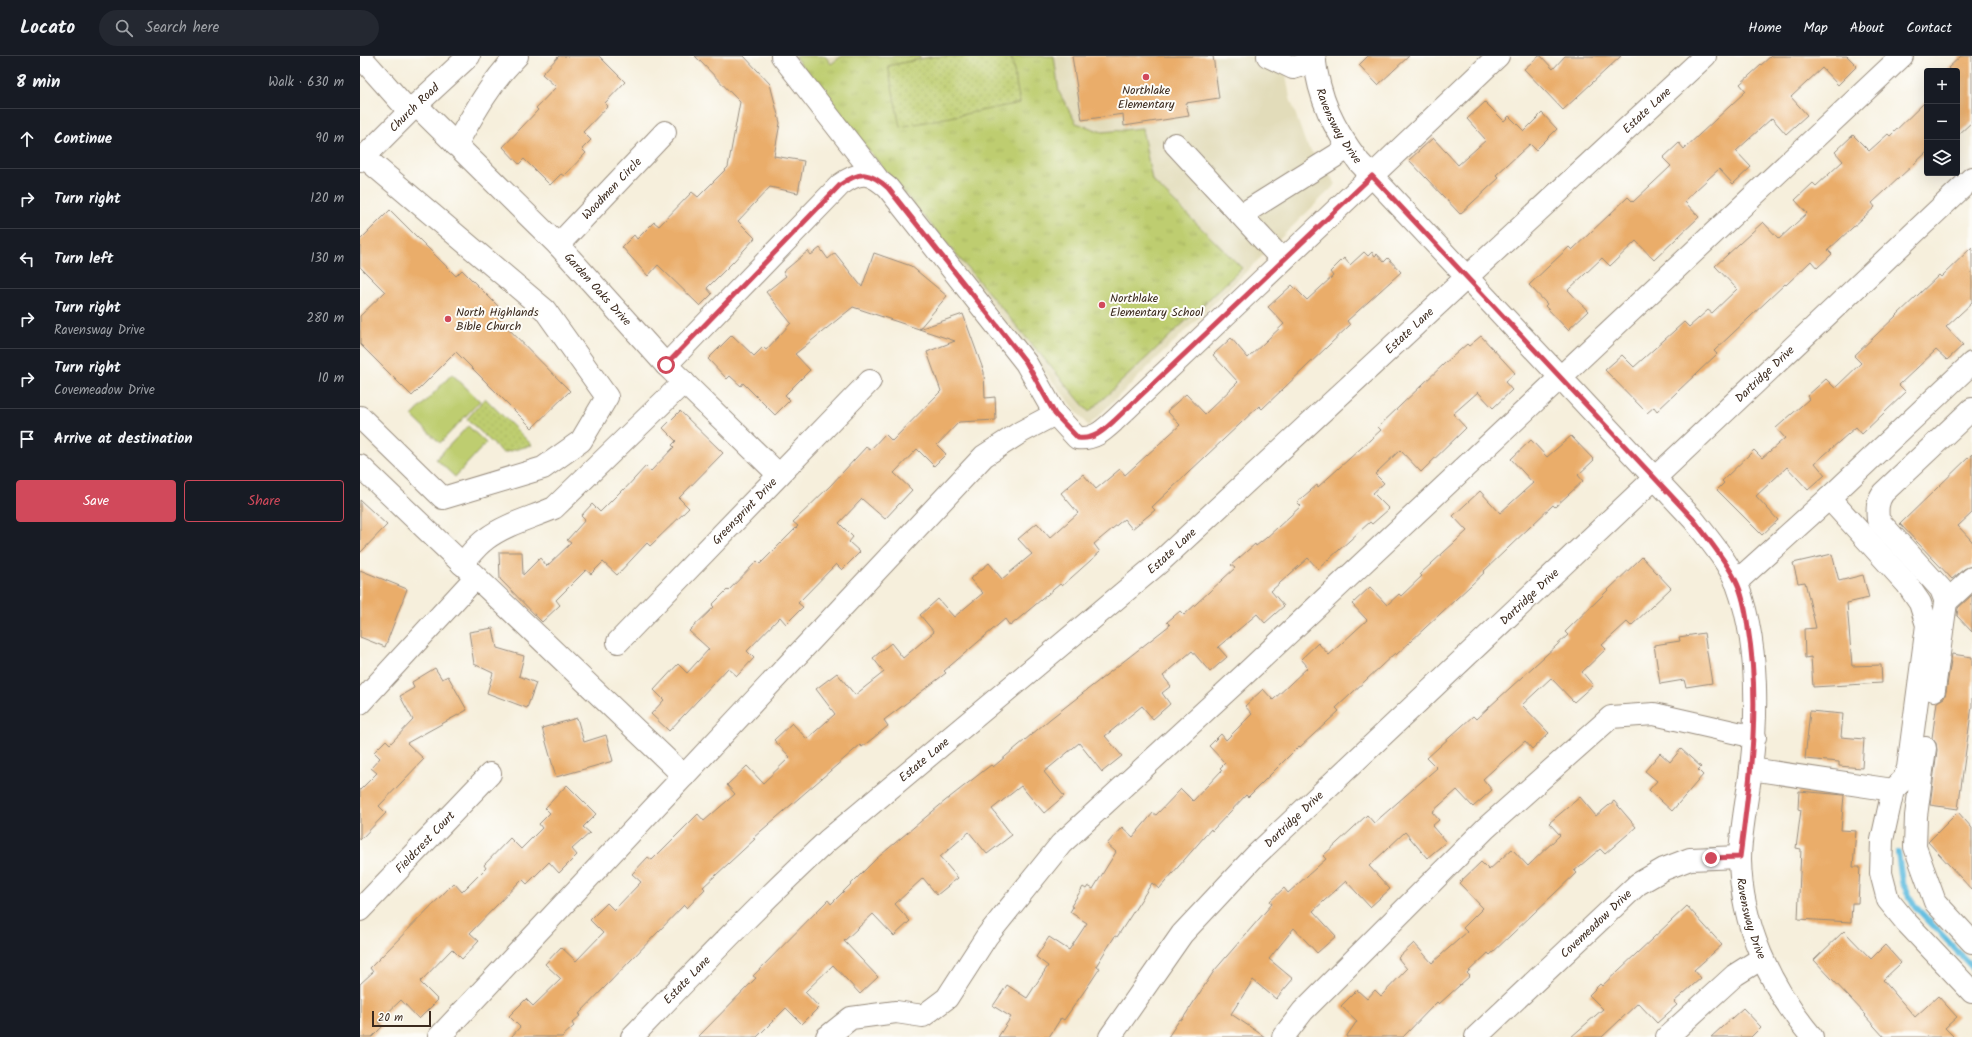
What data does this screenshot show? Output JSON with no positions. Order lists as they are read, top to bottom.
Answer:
{
  "streets": {
    "street": [
      "Church Road",
      "Estate Lane",
      "Ravensway Drive",
      "Woodmen Circle",
      "Garden Oaks Drive",
      "Dartridge Drive",
      "Greensprint Drive",
      "Fieldcrest Court",
      "Covemeadow Drive"
    ]
  },
  "crossings": [
    ["Church Road", "Garden Oaks Drive"],
    ["Estate Lane", "Ravensway Drive"],
    ["Ravensway Drive", "Dartridge Drive"],
    ["Ravensway Drive", "Covemeadow Drive"],
    ["Woodmen Circle", "Garden Oaks Drive"],
    ["Garden Oaks Drive", "Greensprint Drive"]
  ],
  "places": ["Northlake Elementary", "Northlake Elementary School", "North Highlands Bible Church"],
  "scale_bar": "20 m",
  "page": {
    "header": "Locato",
    "search": "Search here",
    "nav": [
      "Home",
      "Map",
      "About",
      "Contact"
    ],
    "heading": ["8 min", "Walk · 630 m"],
    "map_buttons": ["+", "−"],
    "list": [
      ["Continue", "90 m"],
      ["Turn right", "120 m"],
      ["Turn left", "130 m"],
      ["Turn right", "Ravensway Drive", "280 m"],
      ["Turn right", "Covemeadow Drive", "10 m"],
      "Arrive at destination"
    ],
    "buttons": ["Save", "Share"],
    "scale": "20 m"
  }
}
